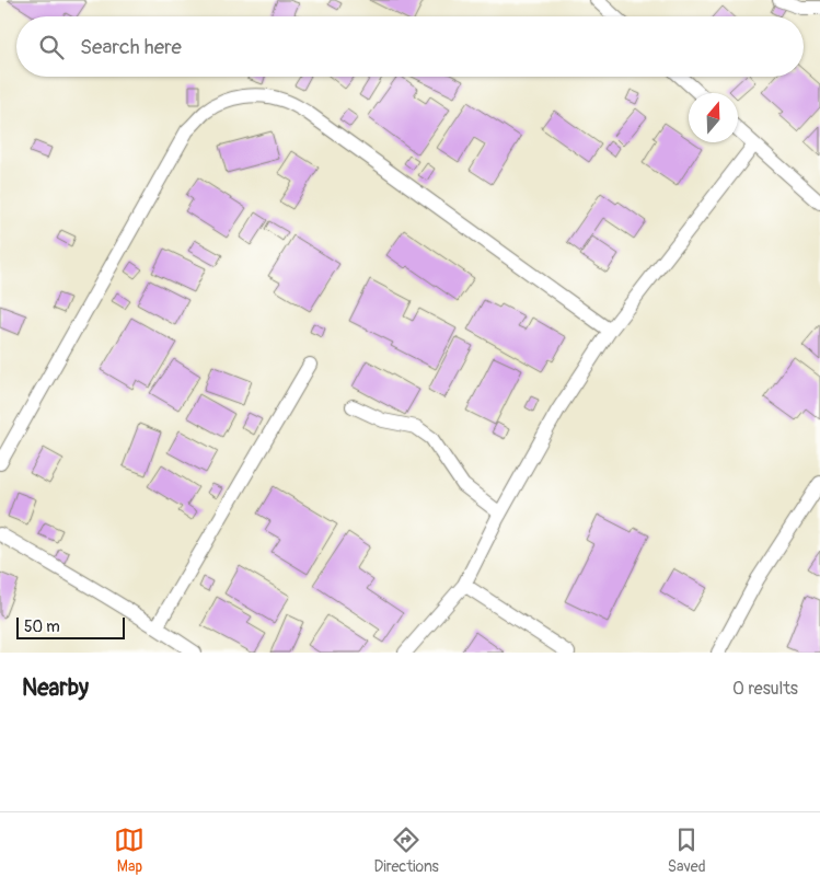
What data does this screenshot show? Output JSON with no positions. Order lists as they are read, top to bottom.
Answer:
{
  "scale_bar": "50 m",
  "north": "top",
  "page": {
    "search": "Search here",
    "scale": "50 m",
    "heading": ["Nearby", "0 results"],
    "nav": ["Map", "Directions", "Saved"]
  }
}
